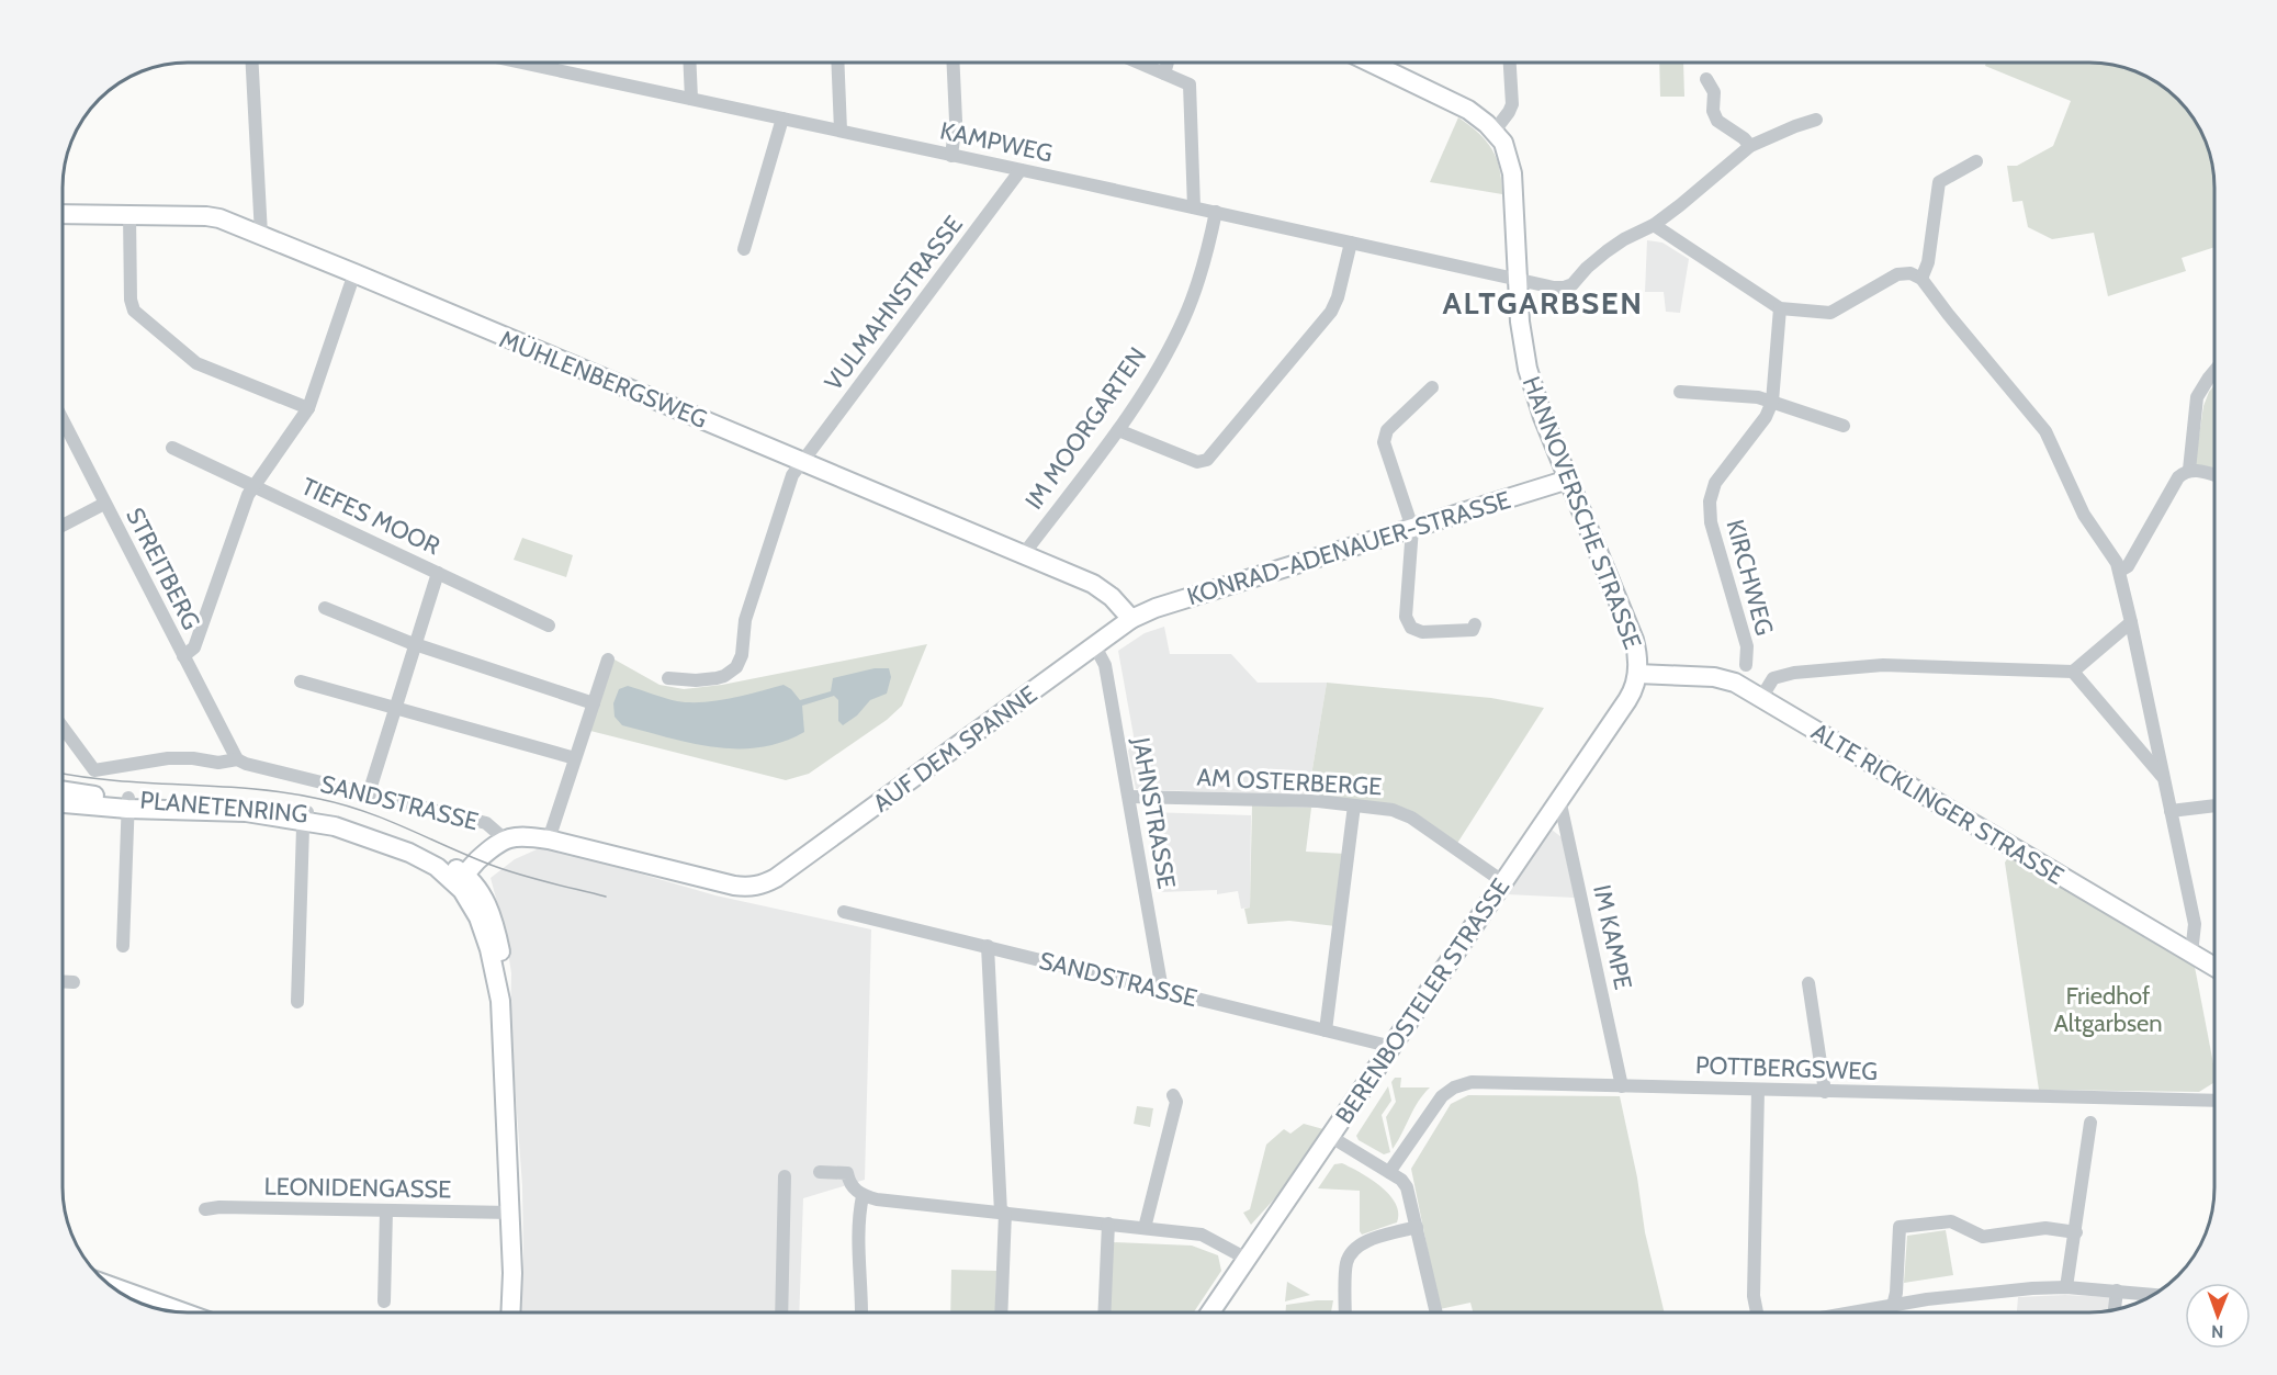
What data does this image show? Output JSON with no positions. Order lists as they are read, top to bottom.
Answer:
{
  "streets": {
    "street": [
      "KAMPWEG",
      "VULMAHNSTRASSE",
      "MÜHLENBERGSWEG",
      "IM MOORGARTEN",
      "HANNOVERSCHE STRASSE",
      "TIEFES MOOR",
      "KONRAD-ADENAUER-STRASSE",
      "STREITBERG",
      "KIRCHWEG",
      "AUF DEM SPANNE",
      "AM OSTERBERGE",
      "SANDSTRASSE",
      "ALTE RICKLINGER STRASSE",
      "PLANETENRING",
      "JAHNSTRASSE",
      "IM KAMPE",
      "BERENBOSTELER STRASSE",
      "POTTBERGSWEG",
      "LEONIDENGASSE"
    ]
  },
  "crossings": [
    ["KAMPWEG", "VULMAHNSTRASSE"],
    ["KAMPWEG", "IM MOORGARTEN"],
    ["KAMPWEG", "HANNOVERSCHE STRASSE"],
    ["VULMAHNSTRASSE", "MÜHLENBERGSWEG"],
    ["MÜHLENBERGSWEG", "IM MOORGARTEN"],
    ["MÜHLENBERGSWEG", "KONRAD-ADENAUER-STRASSE"],
    ["MÜHLENBERGSWEG", "AUF DEM SPANNE"],
    ["HANNOVERSCHE STRASSE", "KONRAD-ADENAUER-STRASSE"],
    ["HANNOVERSCHE STRASSE", "ALTE RICKLINGER STRASSE"],
    ["HANNOVERSCHE STRASSE", "BERENBOSTELER STRASSE"],
    ["KONRAD-ADENAUER-STRASSE", "AUF DEM SPANNE"],
    ["STREITBERG", "SANDSTRASSE"],
    ["AUF DEM SPANNE", "SANDSTRASSE"],
    ["AUF DEM SPANNE", "JAHNSTRASSE"],
    ["AM OSTERBERGE", "JAHNSTRASSE"],
    ["AM OSTERBERGE", "BERENBOSTELER STRASSE"],
    ["SANDSTRASSE", "JAHNSTRASSE"],
    ["SANDSTRASSE", "BERENBOSTELER STRASSE"],
    ["ALTE RICKLINGER STRASSE", "BERENBOSTELER STRASSE"],
    ["PLANETENRING", "LEONIDENGASSE"],
    ["IM KAMPE", "BERENBOSTELER STRASSE"],
    ["IM KAMPE", "POTTBERGSWEG"]
  ],
  "districts": ["ALTGARBSEN"],
  "parks": ["Friedhof Altgarbsen"],
  "north": "bottom"
}
